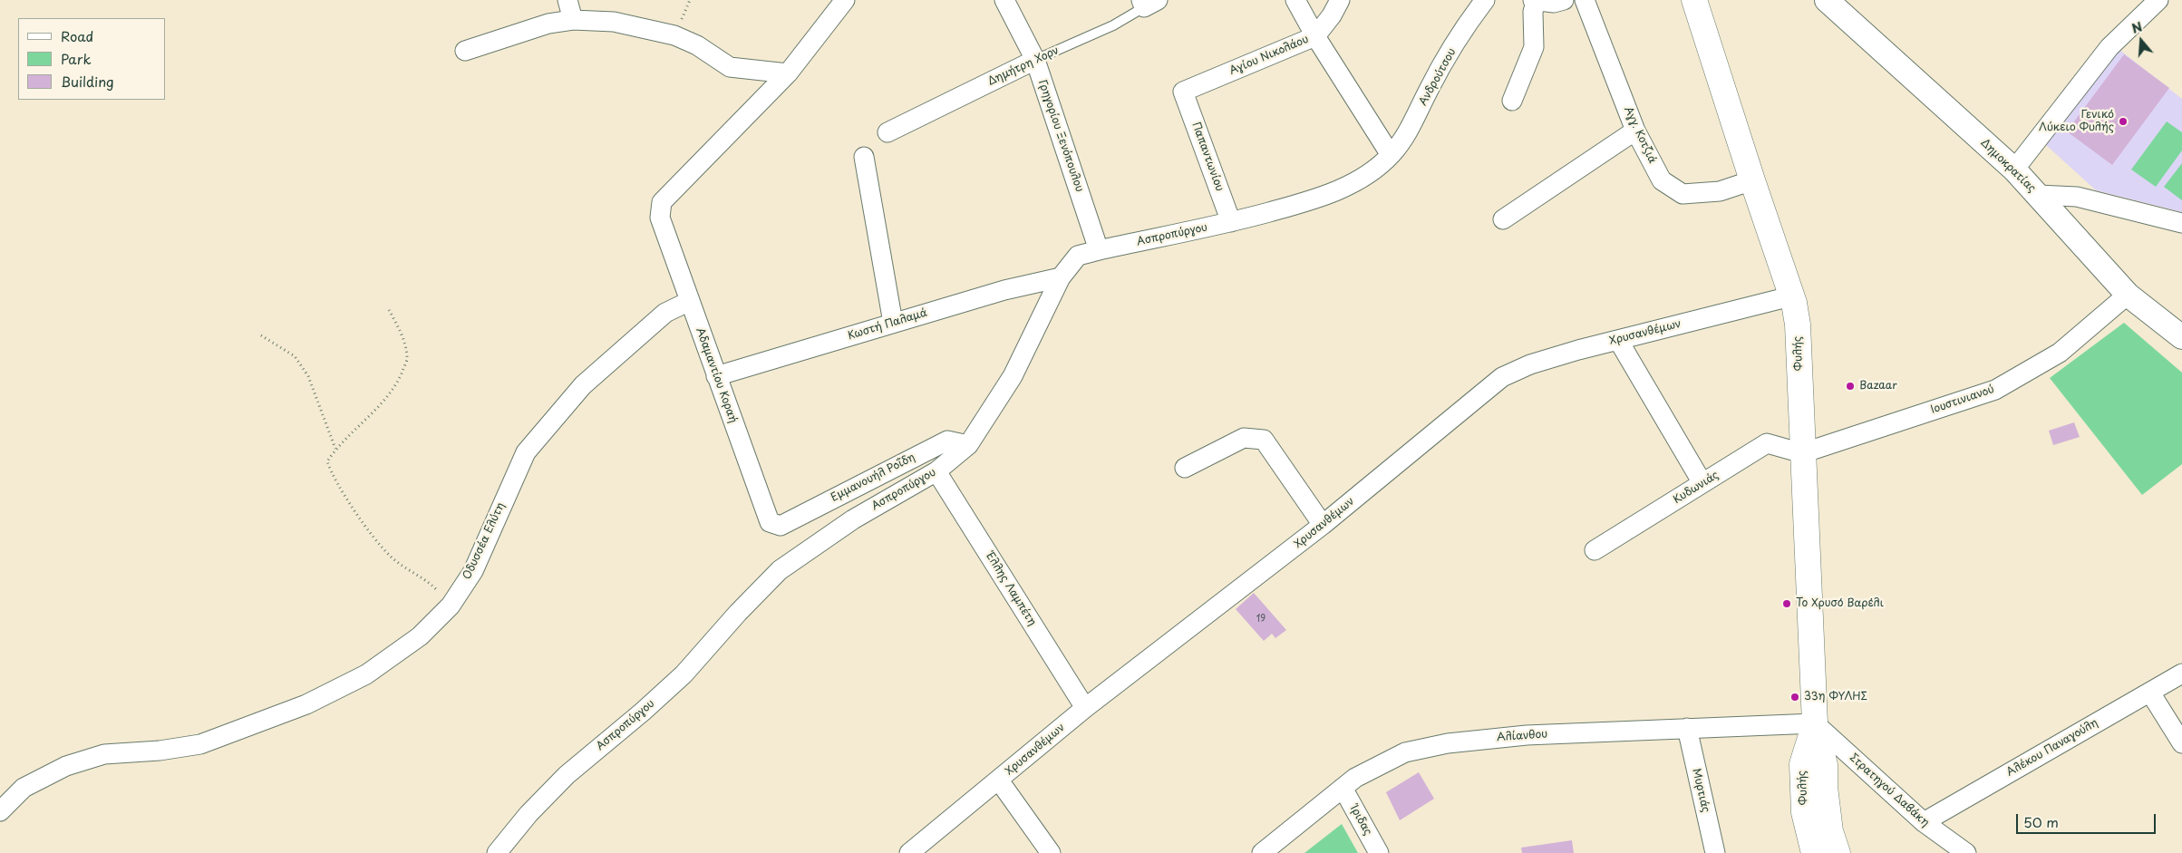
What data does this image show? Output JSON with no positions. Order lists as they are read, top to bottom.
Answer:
{
  "streets": {
    "main road": ["Φυλής"],
    "street": [
      "Αγίου Νικολάου",
      "Δημήτρη Χορν",
      "Ανδρούτσου",
      "Αγγ. Κοτζιά",
      "Γρηγορίου Ξενόπουλου",
      "Παπαντωνίου",
      "Δημοκρατίας",
      "Ασπροπύργου",
      "Κωστή Παλαμά",
      "Χρυσανθέμων",
      "Αδαμαντίου Κοραή",
      "Ιουστινιανού",
      "Εμμανουήλ Ροΐδη",
      "Κυδωνιάς",
      "Οδυσσέα Ελύτη",
      "Έλλης Λαμπέτη",
      "Αλίανθου",
      "Αλέκου Παναγούλη",
      "Μυρτιάς",
      "Στρατηγού Δαβάκη",
      "Ίριδας"
    ]
  },
  "crossings": [
    ["Αγίου Νικολάου", "Παπαντωνίου"],
    ["Δημήτρη Χορν", "Γρηγορίου Ξενόπουλου"],
    ["Ανδρούτσου", "Ασπροπύργου"],
    ["Αγγ. Κοτζιά", "Φυλής"],
    ["Γρηγορίου Ξενόπουλου", "Ασπροπύργου"],
    ["Παπαντωνίου", "Ασπροπύργου"],
    ["Δημοκρατίας", "Ιουστινιανού"],
    ["Ασπροπύργου", "Κωστή Παλαμά"],
    ["Ασπροπύργου", "Εμμανουήλ Ροΐδη"],
    ["Ασπροπύργου", "Έλλης Λαμπέτη"],
    ["Κωστή Παλαμά", "Αδαμαντίου Κοραή"],
    ["Χρυσανθέμων", "Φυλής"],
    ["Χρυσανθέμων", "Έλλης Λαμπέτη"],
    ["Φυλής", "Ιουστινιανού"],
    ["Φυλής", "Κυδωνιάς"],
    ["Φυλής", "Αλίανθου"],
    ["Φυλής", "Στρατηγού Δαβάκη"],
    ["Αδαμαντίου Κοραή", "Εμμανουήλ Ροΐδη"],
    ["Αδαμαντίου Κοραή", "Οδυσσέα Ελύτη"],
    ["Ιουστινιανού", "Κυδωνιάς"],
    ["Αλίανθου", "Μυρτιάς"],
    ["Αλίανθου", "Στρατηγού Δαβάκη"],
    ["Αλίανθου", "Ίριδας"],
    ["Αλέκου Παναγούλη", "Στρατηγού Δαβάκη"]
  ],
  "places": [
    "Γενικό Λύκειο Φυλής",
    "Bazaar",
    "Το Χρυσό Βαρέλι",
    "33η ΦΥΛΗΣ"
  ],
  "house_numbers": ["19"],
  "legend": ["Road", "Park", "Building"],
  "scale_bar": "50 m",
  "north": "top"
}
